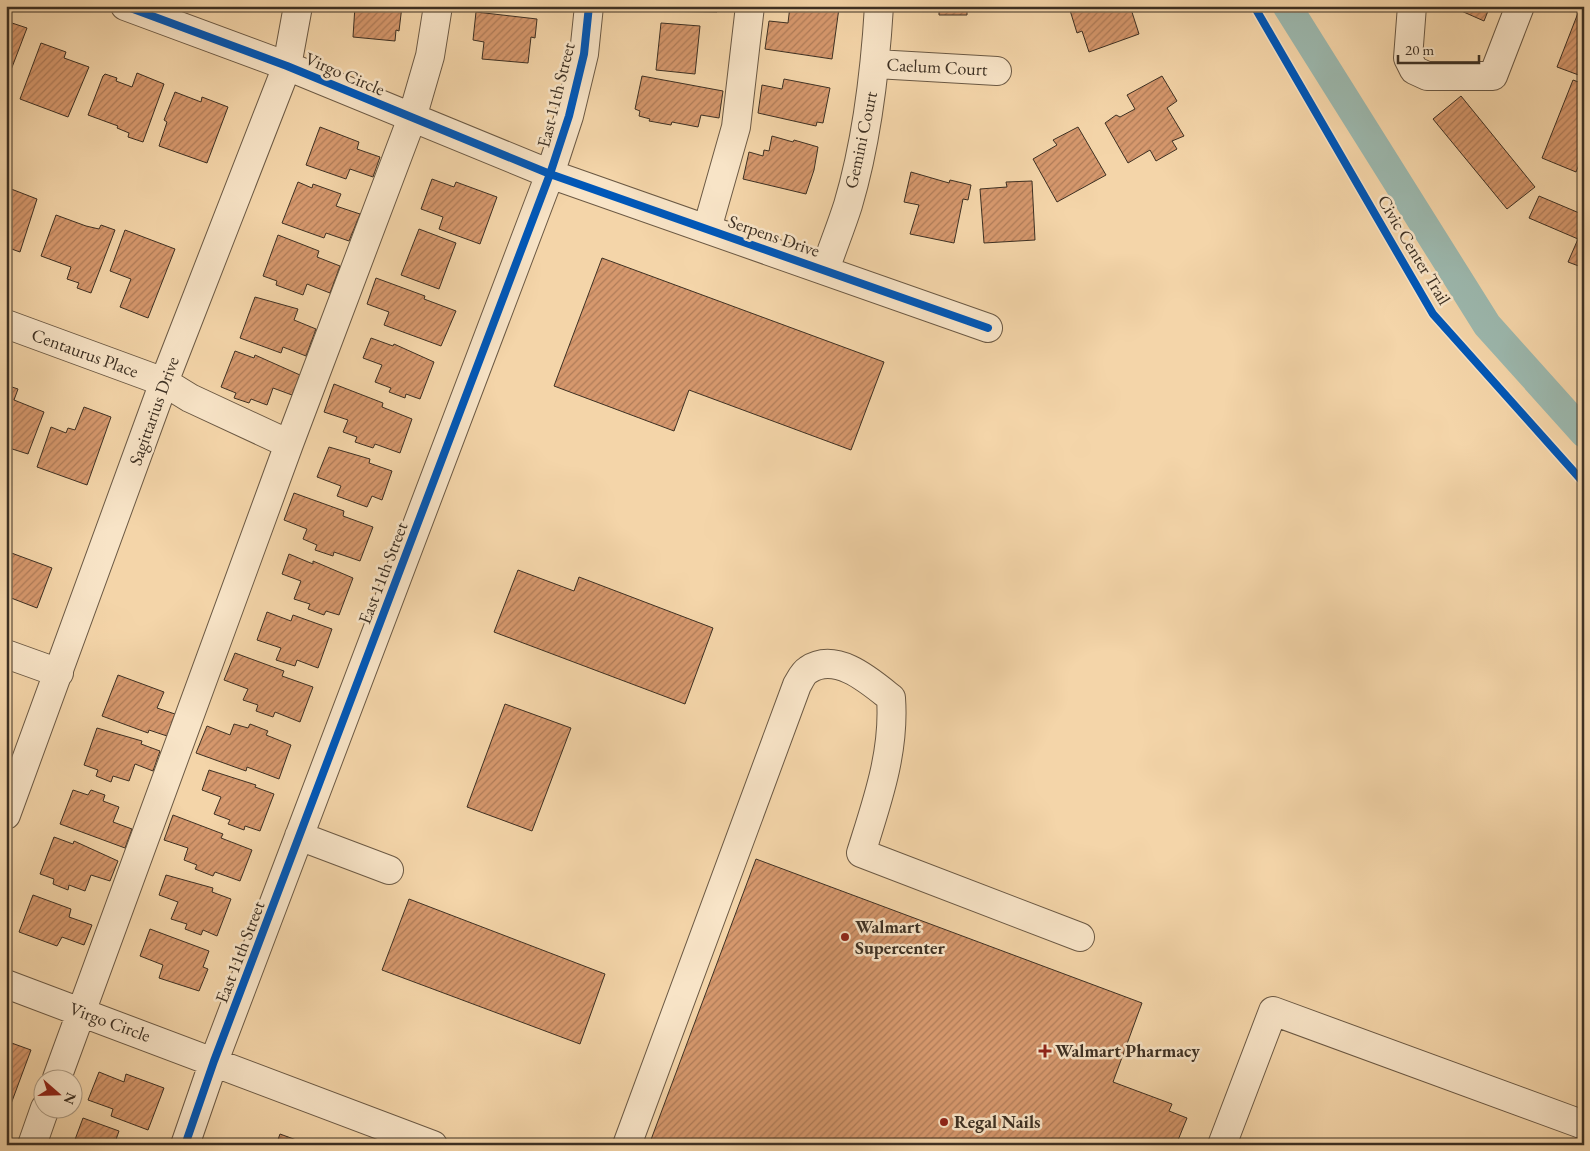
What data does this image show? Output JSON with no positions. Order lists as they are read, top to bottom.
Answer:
{
  "streets": {
    "street": [
      "Caelum Court",
      "Virgo Circle",
      "East 11th Street",
      "Gemini Court",
      "Serpens Drive",
      "Centaurus Place",
      "Sagittarius Drive"
    ],
    "cycle path": ["Civic Center Trail"]
  },
  "crossings": [
    ["Caelum Court", "Gemini Court"],
    ["Virgo Circle", "East 11th Street"],
    ["Virgo Circle", "Serpens Drive"],
    ["Virgo Circle", "Sagittarius Drive"],
    ["East 11th Street", "Serpens Drive"],
    ["Gemini Court", "Serpens Drive"],
    ["Centaurus Place", "Sagittarius Drive"]
  ],
  "places": {
    "other": ["Walmart Supercenter", "Regal Nails"],
    "health": ["Walmart Pharmacy"]
  },
  "scale_bar": "20 m",
  "north": "right"
}
